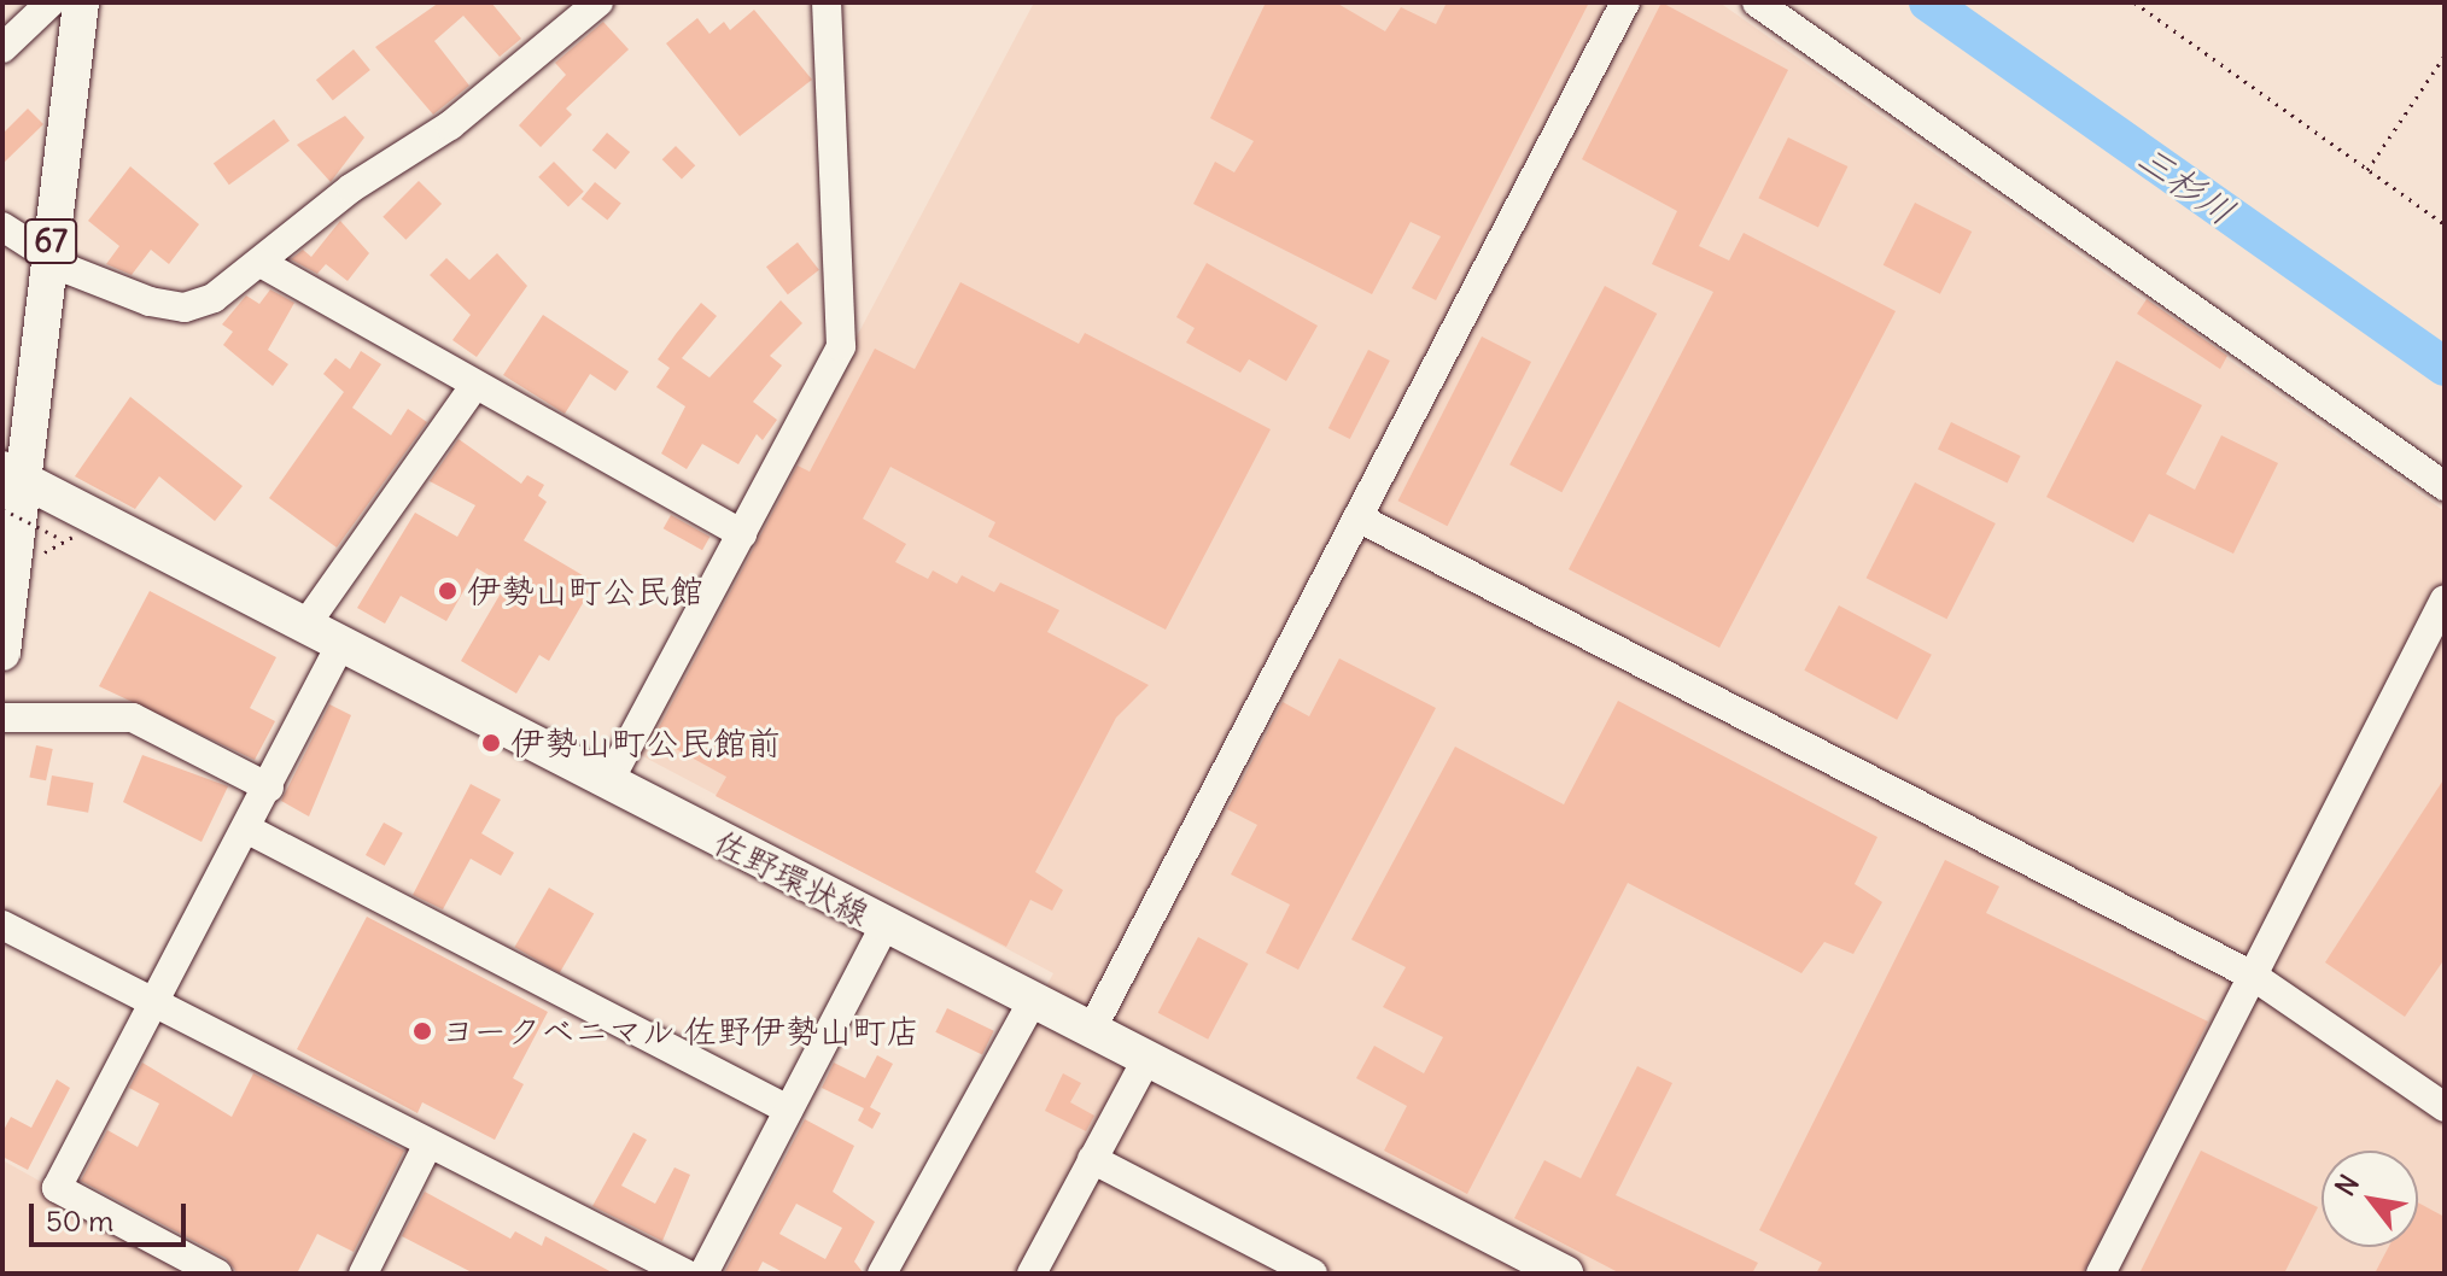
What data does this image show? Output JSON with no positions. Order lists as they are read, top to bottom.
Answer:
{
  "streets": {
    "main road": ["67", "佐野環状線"]
  },
  "crossings": [
    ["67", "佐野環状線"]
  ],
  "water": ["三杉川"],
  "places": ["伊勢山町公民館", "伊勢山町公民館前", "ヨークベニマル 佐野伊勢山町店"],
  "scale_bar": "50 m",
  "north": "top left"
}
